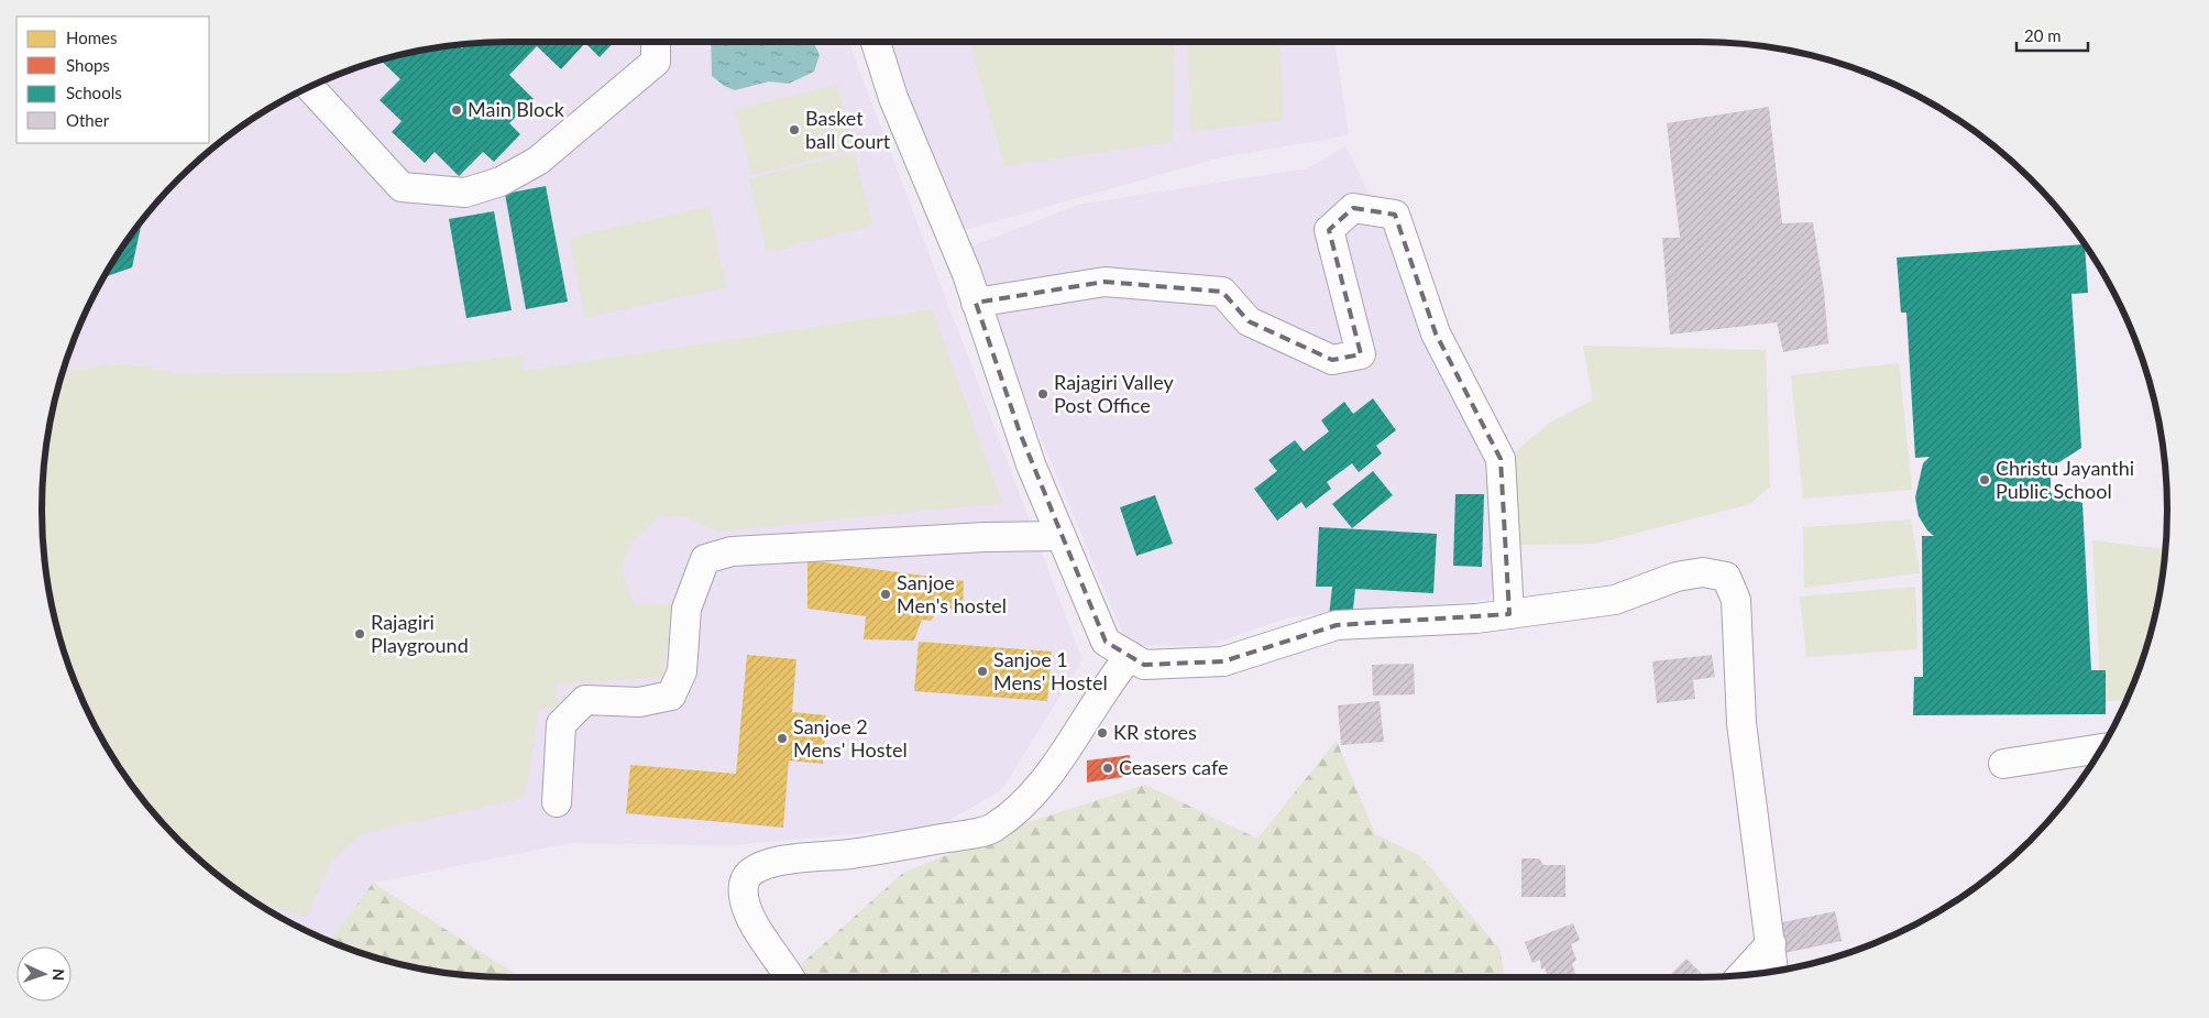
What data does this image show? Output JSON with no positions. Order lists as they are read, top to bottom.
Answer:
{
  "places": [
    "Main Block",
    "Basket ball Court",
    "Rajagiri Valley Post Office",
    "Christu Jayanthi Public School",
    "Sanjoe Men's hostel",
    "Rajagiri Playground",
    "Sanjoe 1 Mens' Hostel",
    "KR stores",
    "Sanjoe 2 Mens' Hostel",
    "Ceasers cafe"
  ],
  "legend": [
    "Homes",
    "Shops",
    "Schools",
    "Other"
  ],
  "scale_bar": "20 m",
  "north": "right"
}
